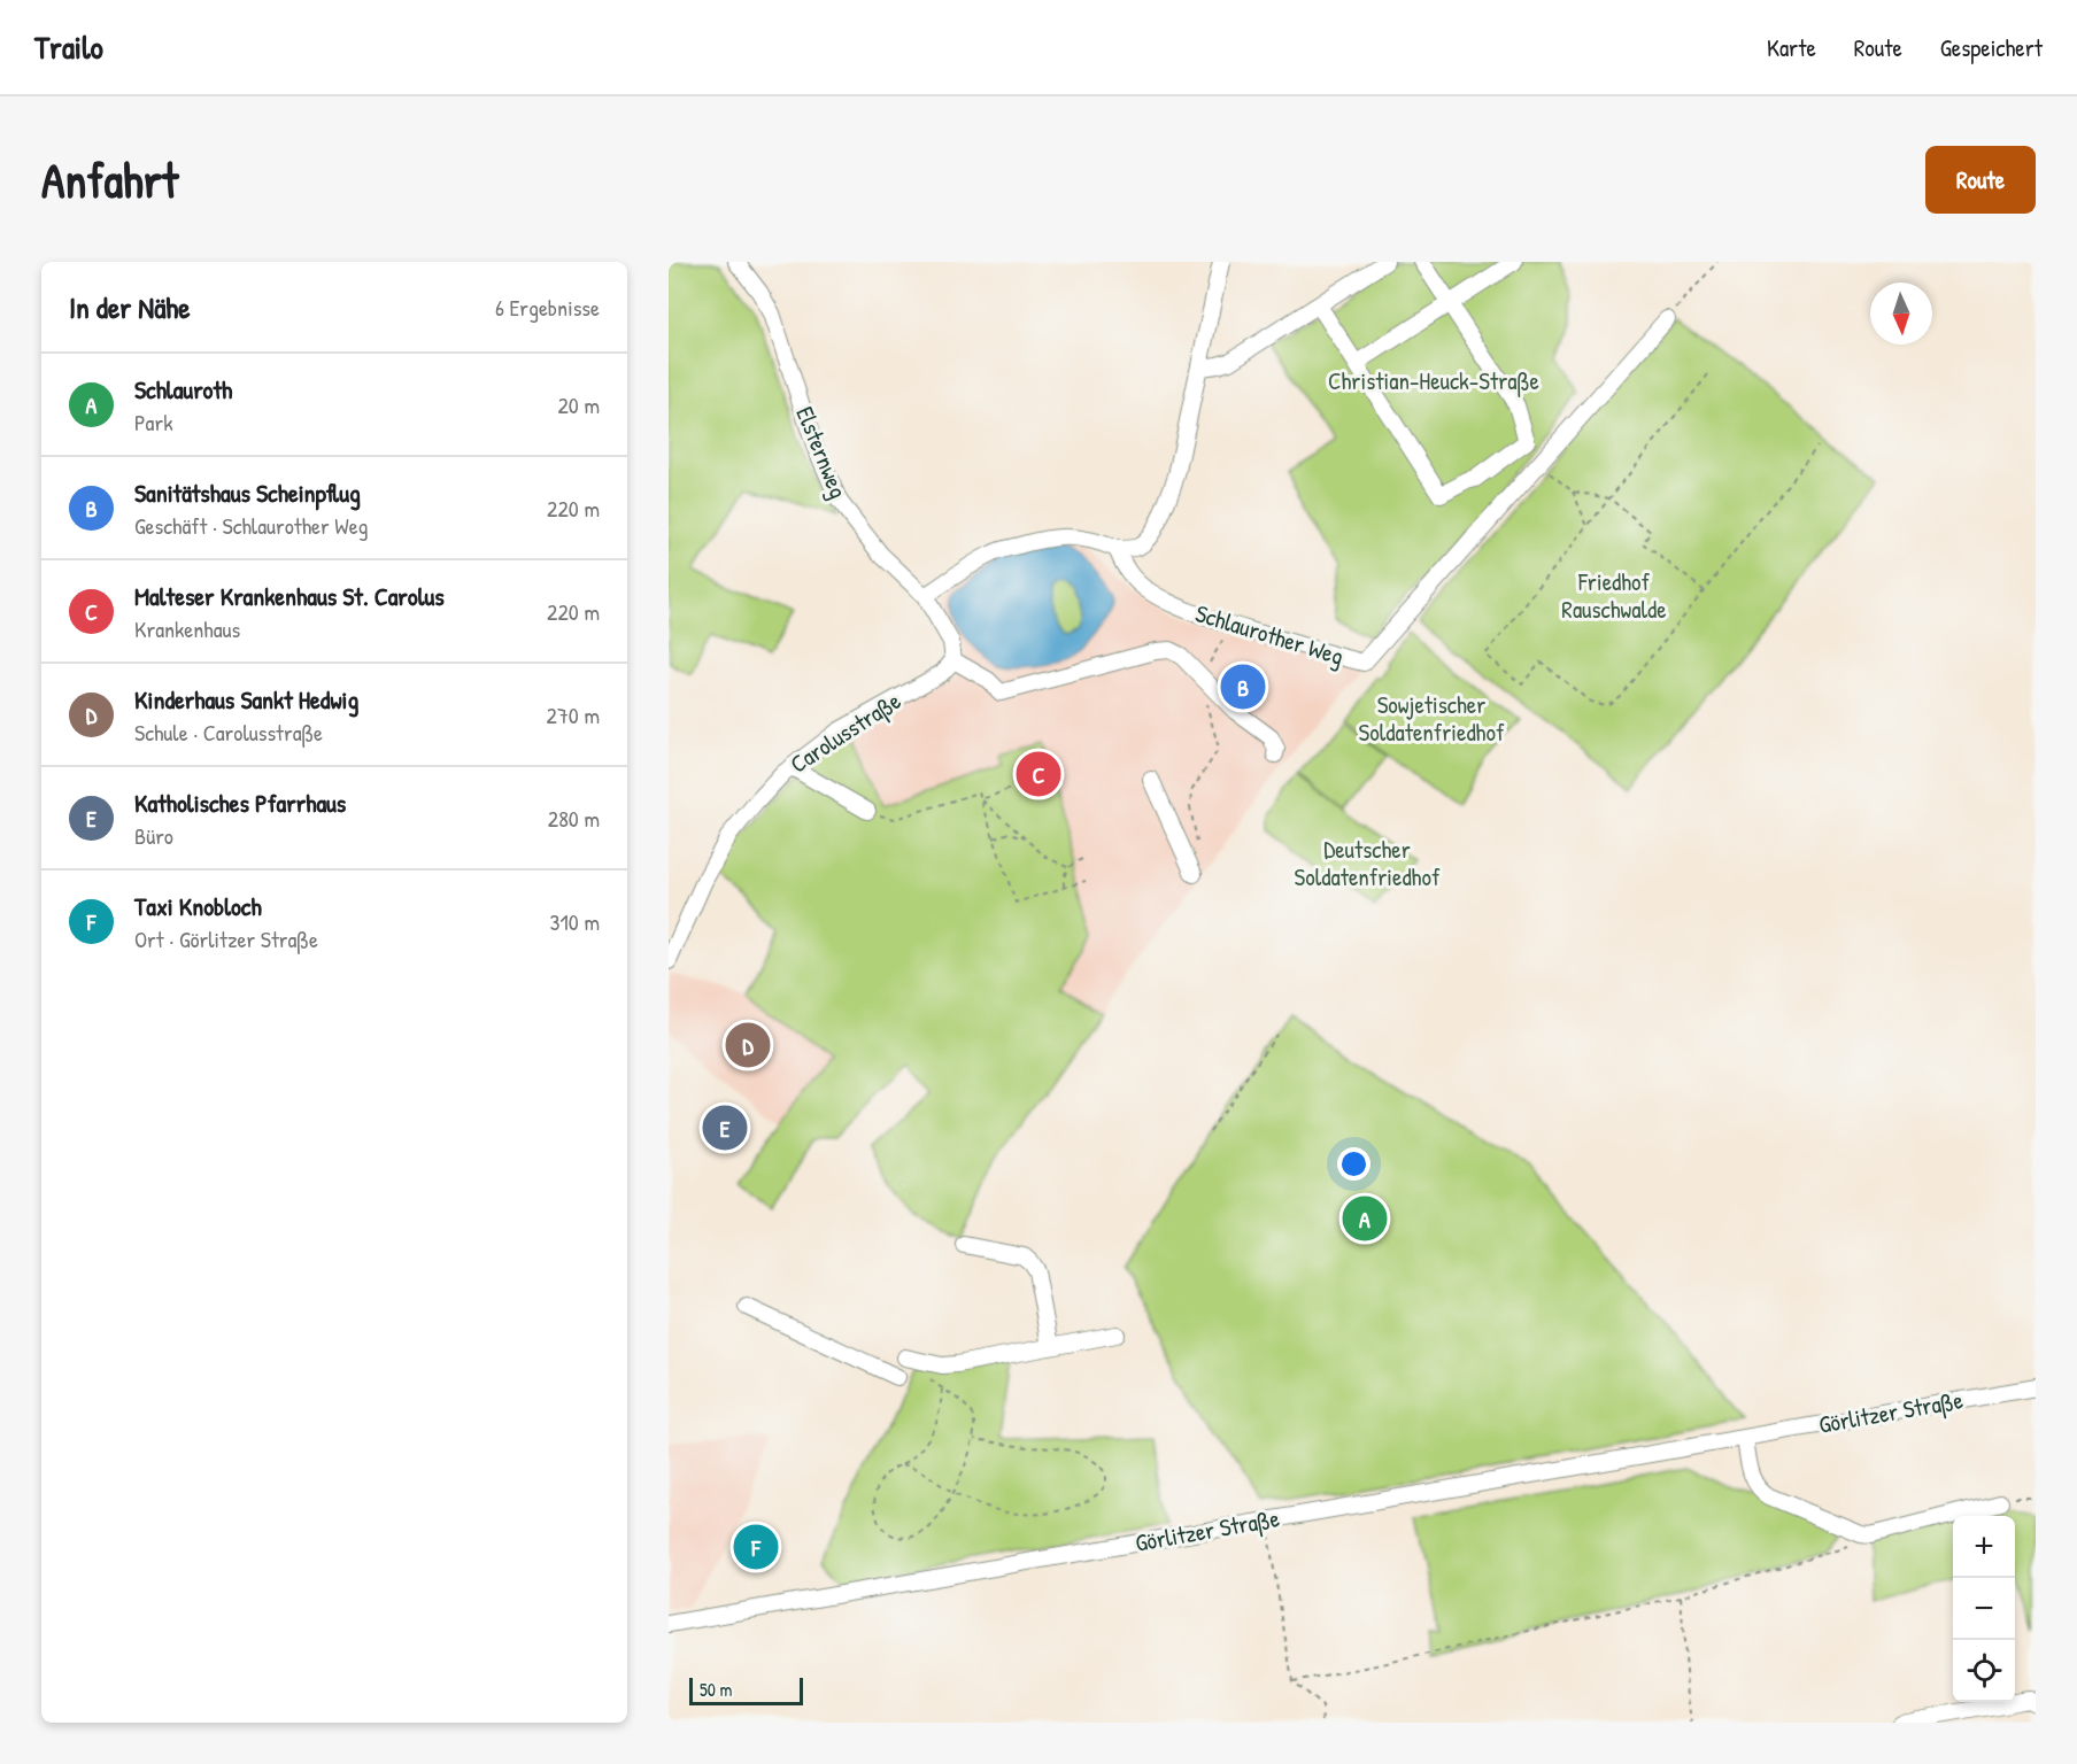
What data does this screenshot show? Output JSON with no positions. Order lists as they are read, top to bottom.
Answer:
{
  "streets": {
    "street": [
      "Elsternweg",
      "Schlaurother Weg",
      "Carolusstraße",
      "Görlitzer Straße"
    ]
  },
  "crossings": [
    ["Elsternweg", "Carolusstraße"]
  ],
  "parks": [
    "Christian-Heuck-Straße",
    "Friedhof Rauschwalde",
    "Sowjetischer Soldatenfriedhof",
    "Deutscher Soldatenfriedhof"
  ],
  "scale_bar": "50 m",
  "north": "bottom",
  "page": {
    "header": "Trailo",
    "nav": ["Karte", "Route", "Gespeichert"],
    "buttons": "Route",
    "title": "Anfahrt",
    "heading": ["In der Nähe", "6 Ergebnisse"],
    "list": [
      {
        "mark": "A",
        "name": "Schlauroth",
        "note": "Park",
        "value": "20 m"
      },
      {
        "mark": "B",
        "name": "Sanitätshaus Scheinpflug",
        "note": "Geschäft · Schlaurother Weg",
        "value": "220 m"
      },
      {
        "mark": "C",
        "name": "Malteser Krankenhaus St. Carolus",
        "note": "Krankenhaus",
        "value": "220 m"
      },
      {
        "mark": "D",
        "name": "Kinderhaus Sankt Hedwig",
        "note": "Schule · Carolusstraße",
        "value": "270 m"
      },
      {
        "mark": "E",
        "name": "Katholisches Pfarrhaus",
        "note": "Büro",
        "value": "280 m"
      },
      {
        "mark": "F",
        "name": "Taxi Knobloch",
        "note": "Ort · Görlitzer Straße",
        "value": "310 m"
      }
    ],
    "pins": [
      "B",
      "C",
      "D",
      "E",
      "A",
      "F"
    ],
    "map_buttons": ["+", "−"],
    "scale": "50 m"
  }
}
